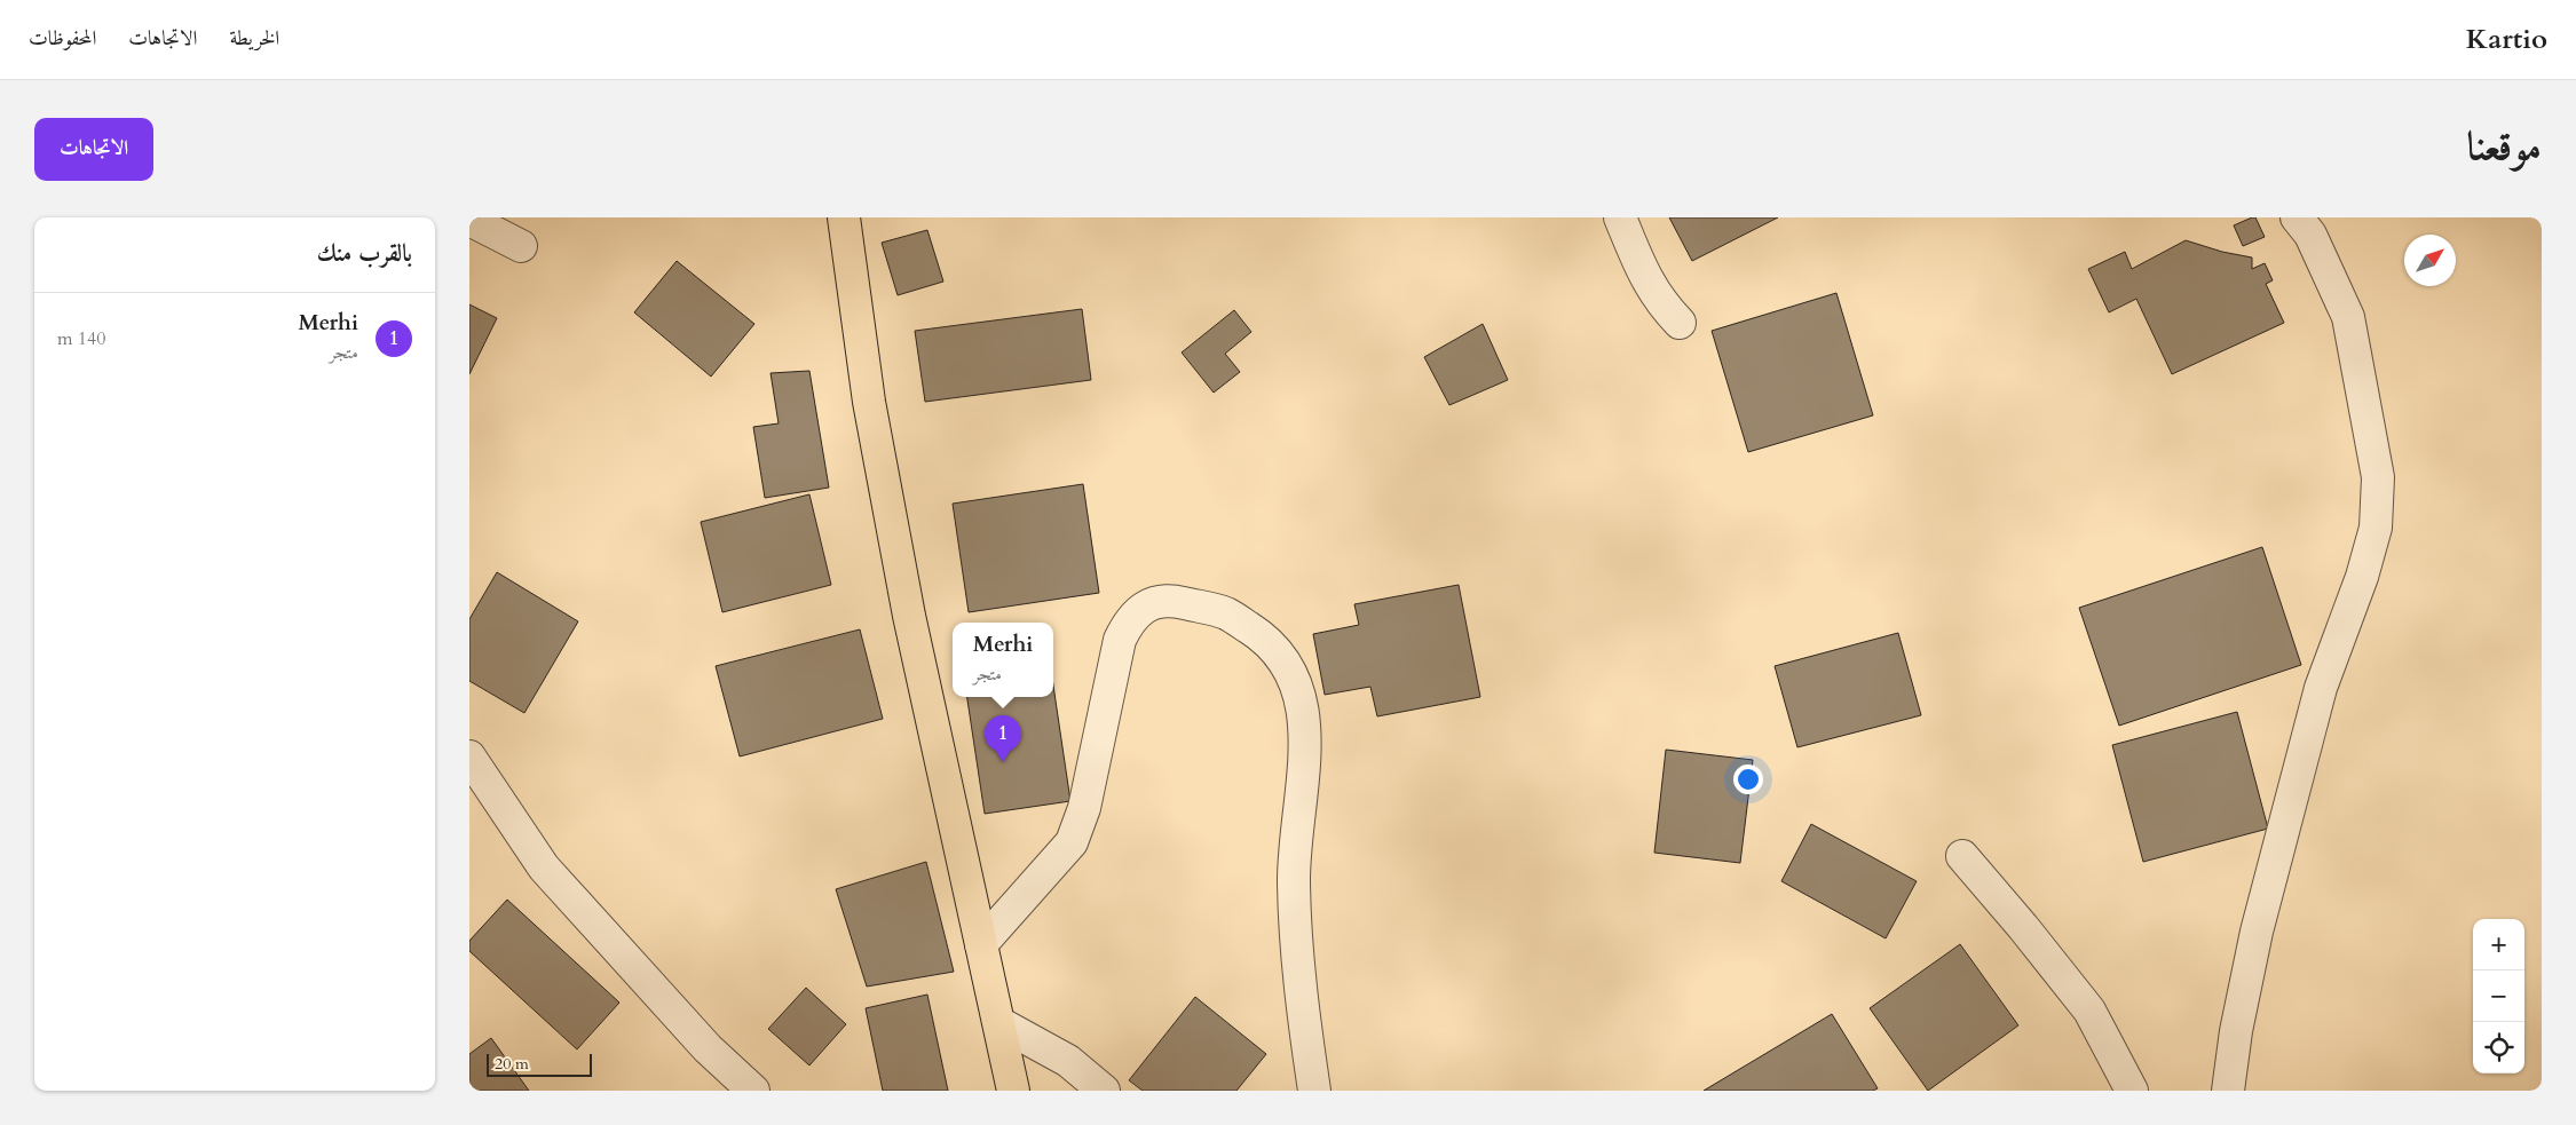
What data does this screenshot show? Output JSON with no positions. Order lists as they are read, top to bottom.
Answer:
{
  "scale_bar": "20 m",
  "north": "top right",
  "page": {
    "header": "Kartio",
    "nav": ["الخريطة", "الاتجاهات", "المحفوظات"],
    "title": "موقعنا",
    "buttons": "الاتجاهات",
    "heading": "بالقرب منك",
    "list": [
      {
        "mark": "1",
        "name": "Merhi",
        "note": "متجر",
        "value": "140 m"
      }
    ],
    "popup": ["Merhi", "متجر"],
    "pins": "1",
    "map_buttons": ["+", "−"],
    "scale": "20 m"
  }
}
